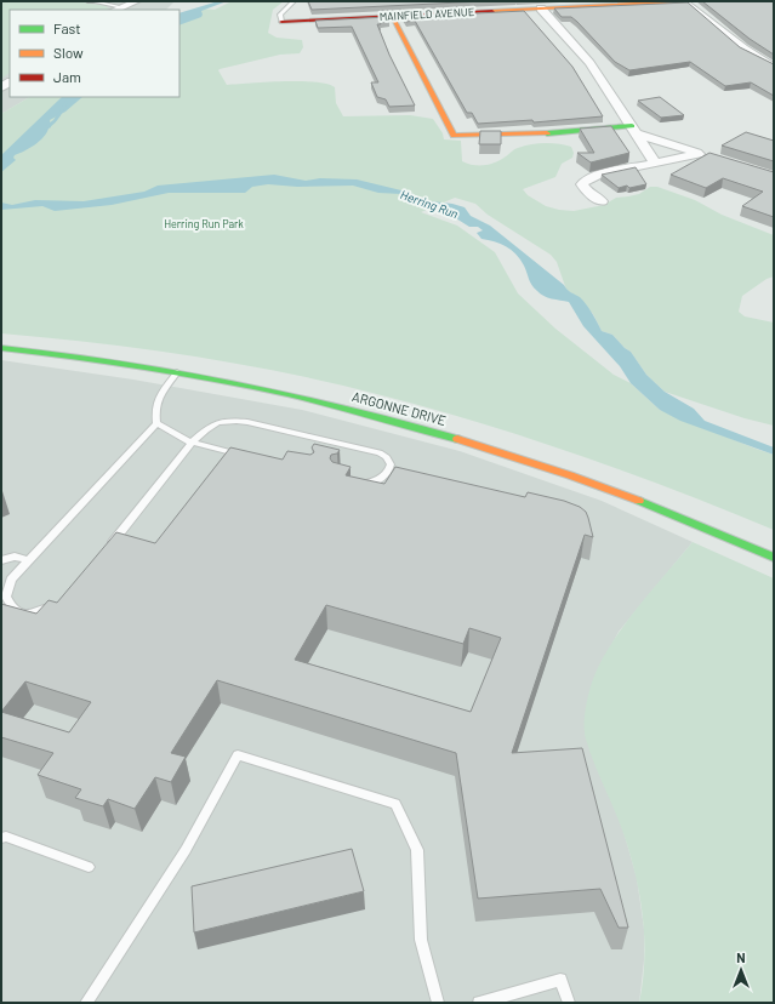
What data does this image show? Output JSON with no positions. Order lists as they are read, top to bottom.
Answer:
{
  "streets": {
    "street": ["MAINFIELD AVENUE", "ARGONNE DRIVE"]
  },
  "water": ["Herring Run"],
  "parks": ["Herring Run Park"],
  "legend": ["Fast", "Slow", "Jam"],
  "north": "top"
}
